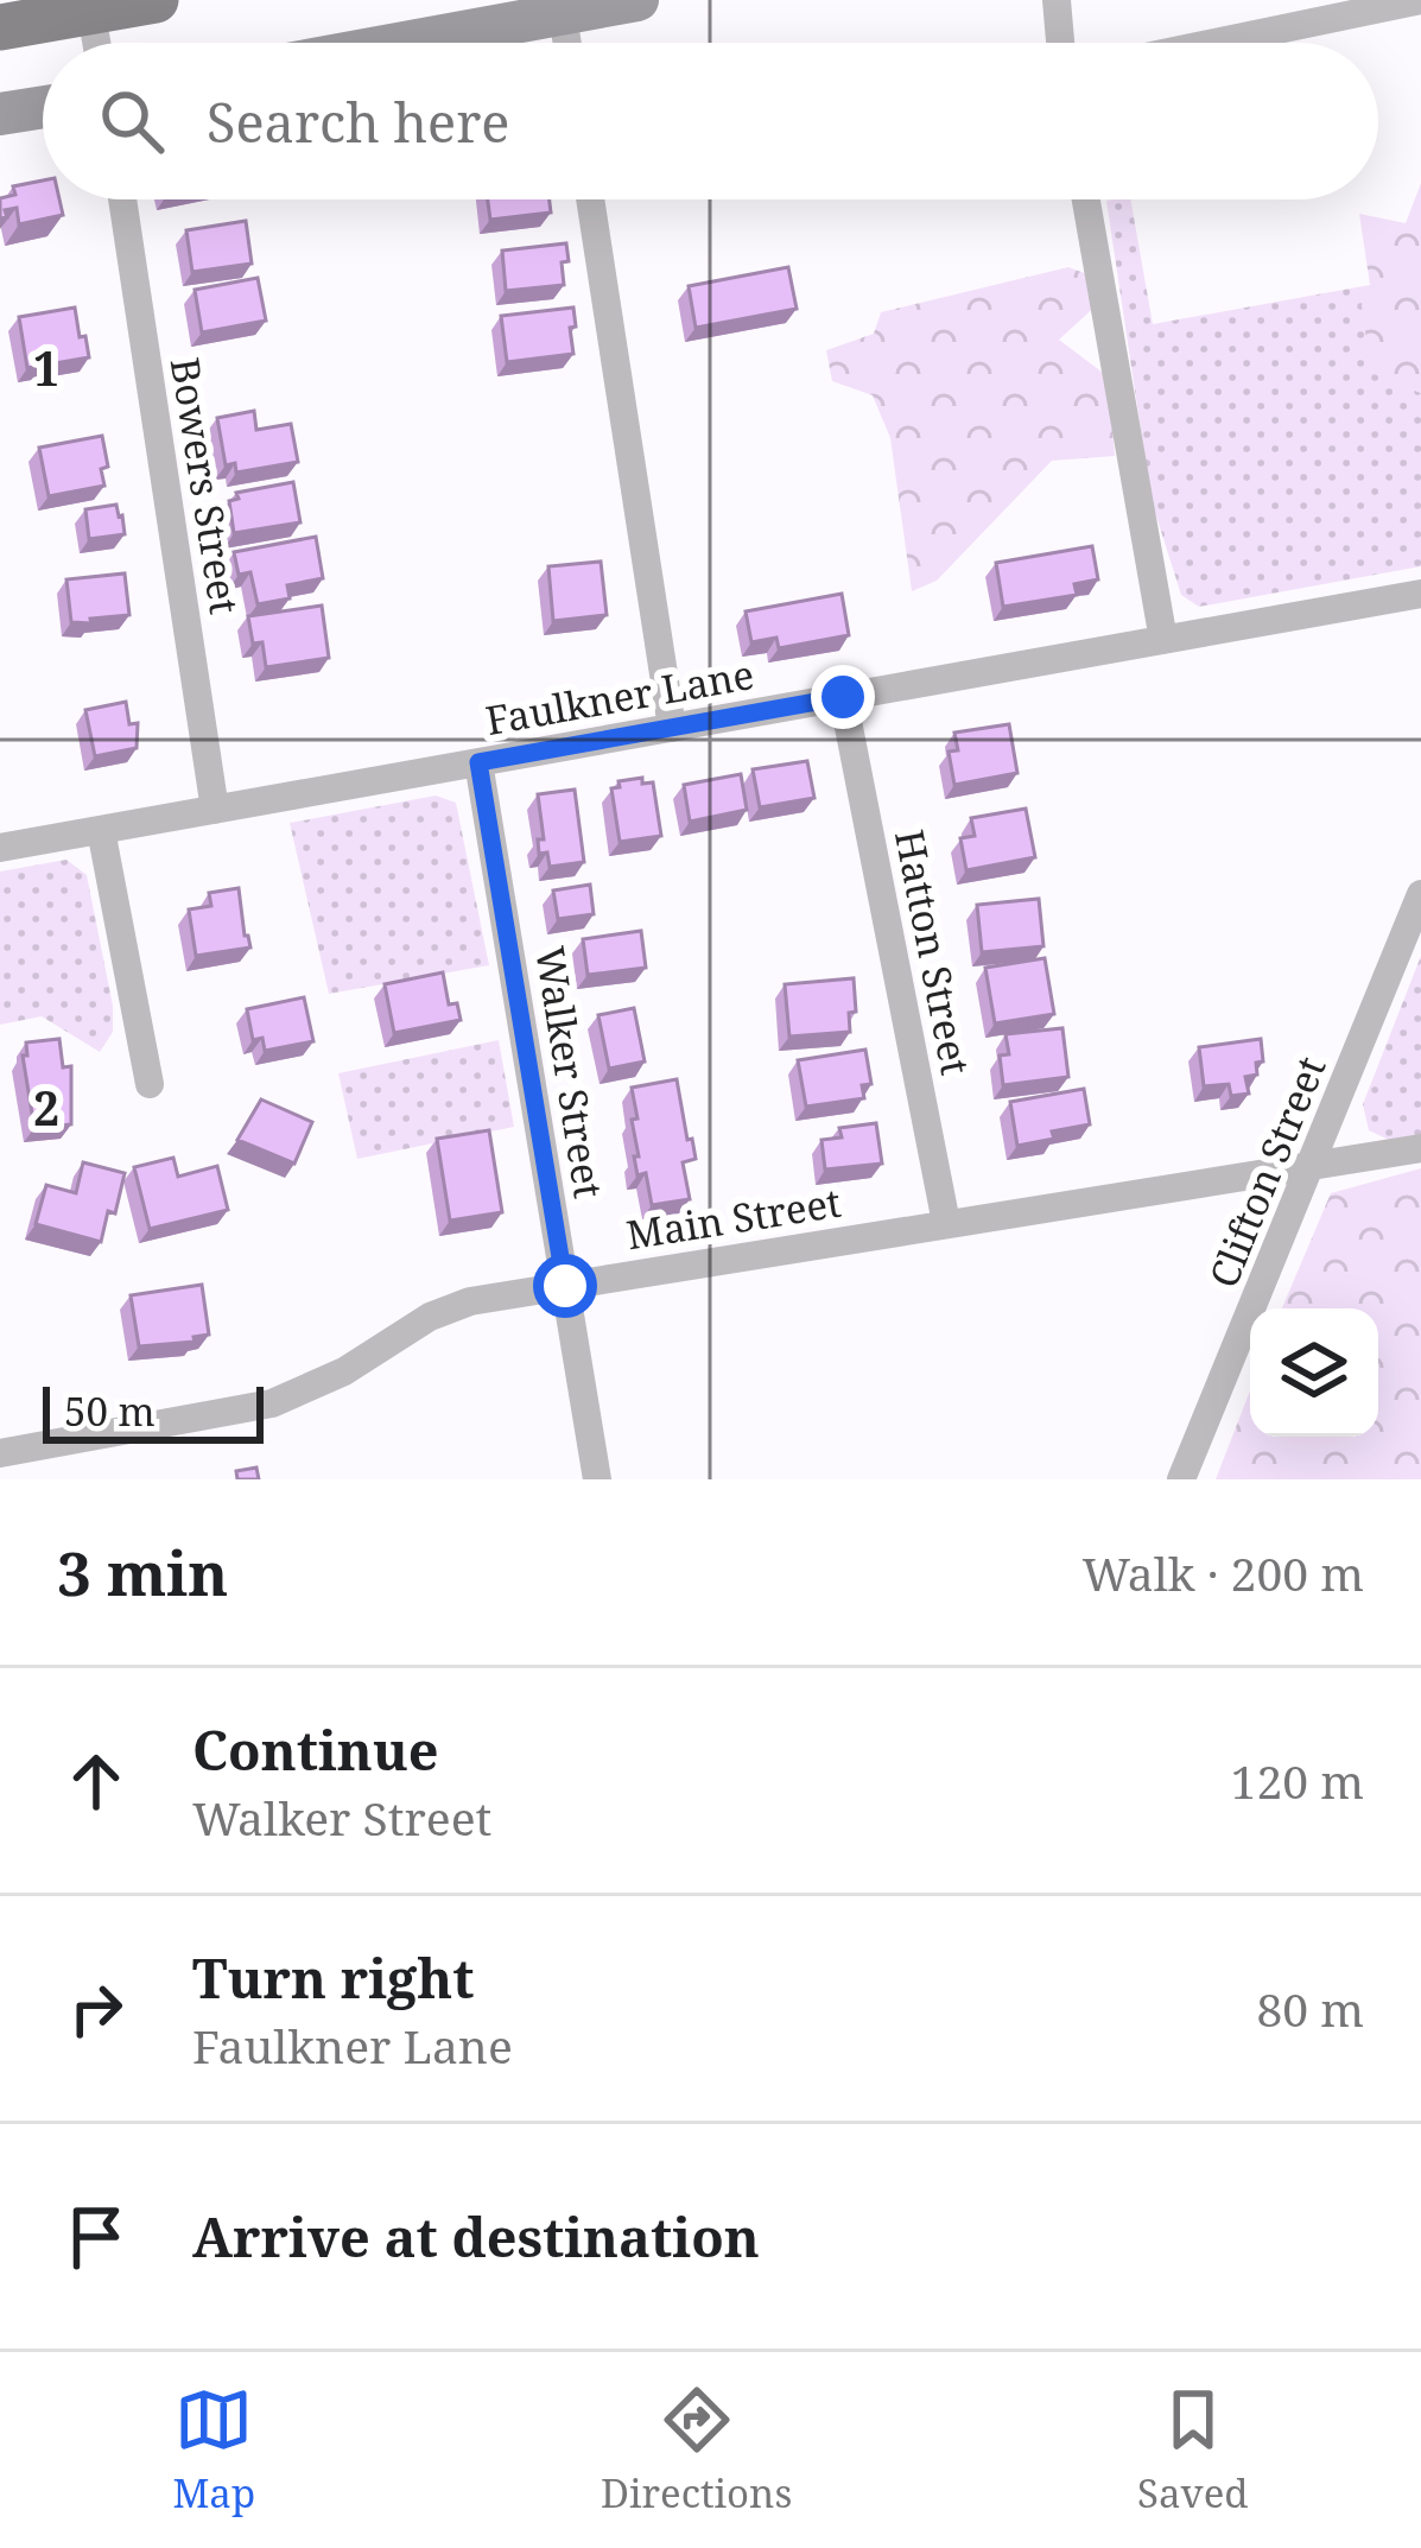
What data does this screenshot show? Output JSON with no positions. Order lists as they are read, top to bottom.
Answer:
{
  "streets": {
    "street": [
      "Bowers Street",
      "Faulkner Lane",
      "Hatton Street",
      "Walker Street",
      "Clifton Street",
      "Main Street"
    ]
  },
  "crossings": [
    ["Bowers Street", "Faulkner Lane"],
    ["Faulkner Lane", "Hatton Street"],
    ["Faulkner Lane", "Walker Street"],
    ["Hatton Street", "Main Street"],
    ["Walker Street", "Main Street"],
    ["Clifton Street", "Main Street"]
  ],
  "scale_bar": "50 m",
  "page": {
    "search": "Search here",
    "scale": "50 m",
    "heading": ["3 min", "Walk · 200 m"],
    "list": [
      ["Continue", "Walker Street", "120 m"],
      ["Turn right", "Faulkner Lane", "80 m"],
      "Arrive at destination"
    ],
    "nav": ["Map", "Directions", "Saved"]
  },
  "grid": {
    "rows": ["1", "2"]
  }
}
